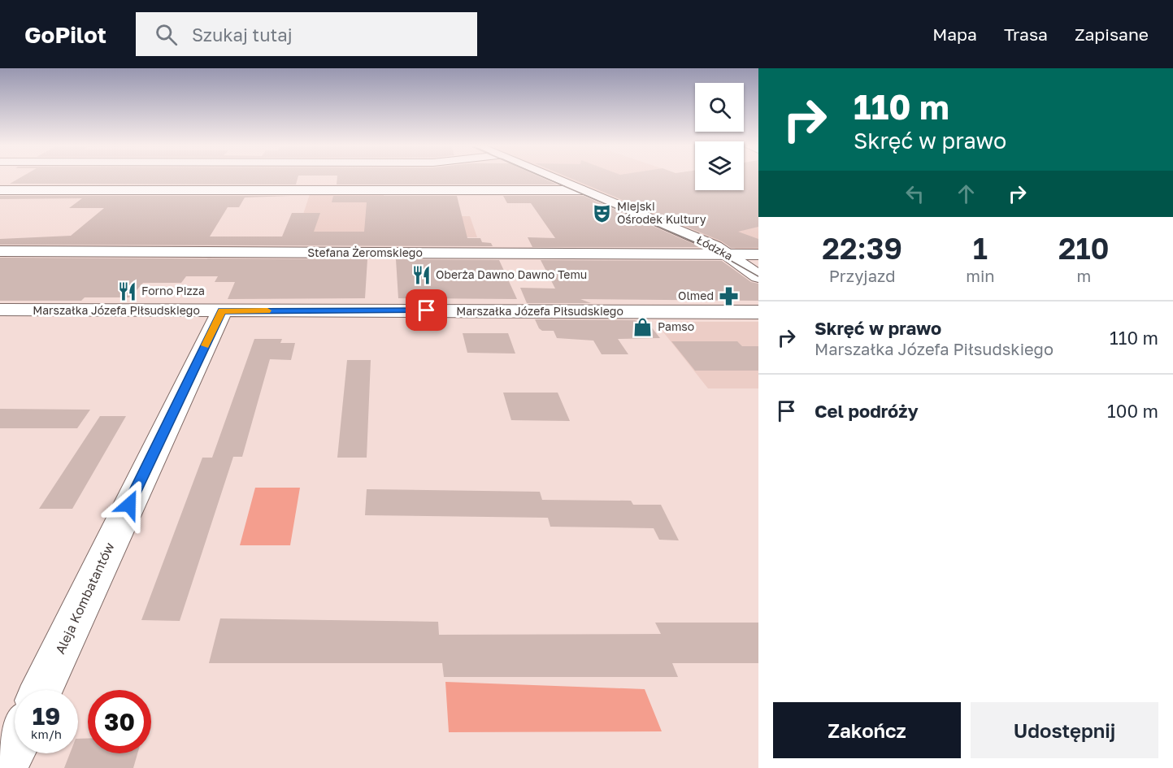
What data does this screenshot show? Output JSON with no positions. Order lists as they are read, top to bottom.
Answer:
{
  "streets": {
    "street": [
      "Łódzka",
      "Stefana Żeromskiego",
      "Marszałka Józefa Piłsudskiego",
      "Aleja Kombatantów"
    ]
  },
  "crossings": [
    ["Łódzka", "Stefana Żeromskiego"],
    ["Marszałka Józefa Piłsudskiego", "Aleja Kombatantów"]
  ],
  "places": {
    "theatre": ["Miejski Ośrodek Kultury"],
    "restaurant": ["Oberża Dawno Dawno Temu", "Forno Pizza"],
    "pharmacy": ["Olmed"],
    "shop": ["Pamso"]
  },
  "page": {
    "header": "GoPilot",
    "search": "Szukaj tutaj",
    "nav": ["Mapa", "Trasa", "Zapisane"],
    "turn": ["110 m", "Skręć w prawo"],
    "eta": [
      "22:39",
      "Przyjazd",
      "1",
      "min",
      "210",
      "m"
    ],
    "list": [
      {
        "name": "Skręć w prawo",
        "note": "Marszałka Józefa Piłsudskiego",
        "value": "110 m"
      },
      {
        "name": "Cel podróży",
        "value": "100 m"
      }
    ],
    "speed": "19 km/h",
    "limit": "30",
    "buttons": ["Zakończ", "Udostępnij"]
  }
}
